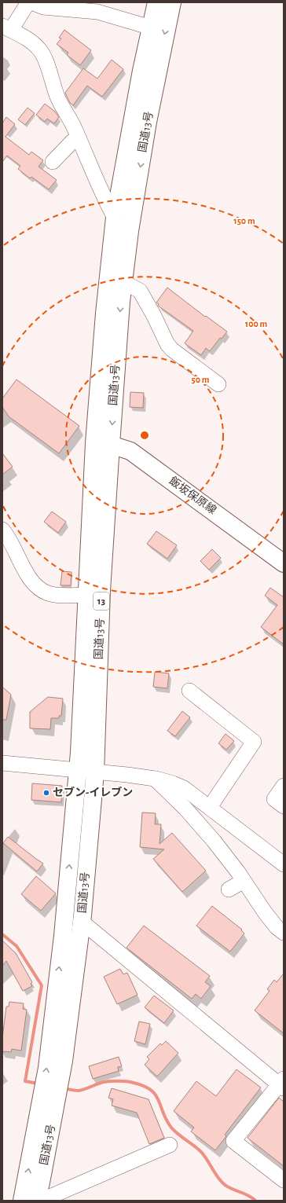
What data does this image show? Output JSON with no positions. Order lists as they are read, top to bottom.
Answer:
{
  "streets": {
    "main road": ["国道13号", "飯坂保原線", "13"]
  },
  "crossings": [
    ["国道13号", "飯坂保原線"]
  ],
  "places": ["セブン-イレブン"],
  "rings": ["150 m", "100 m", "50 m"]
}
